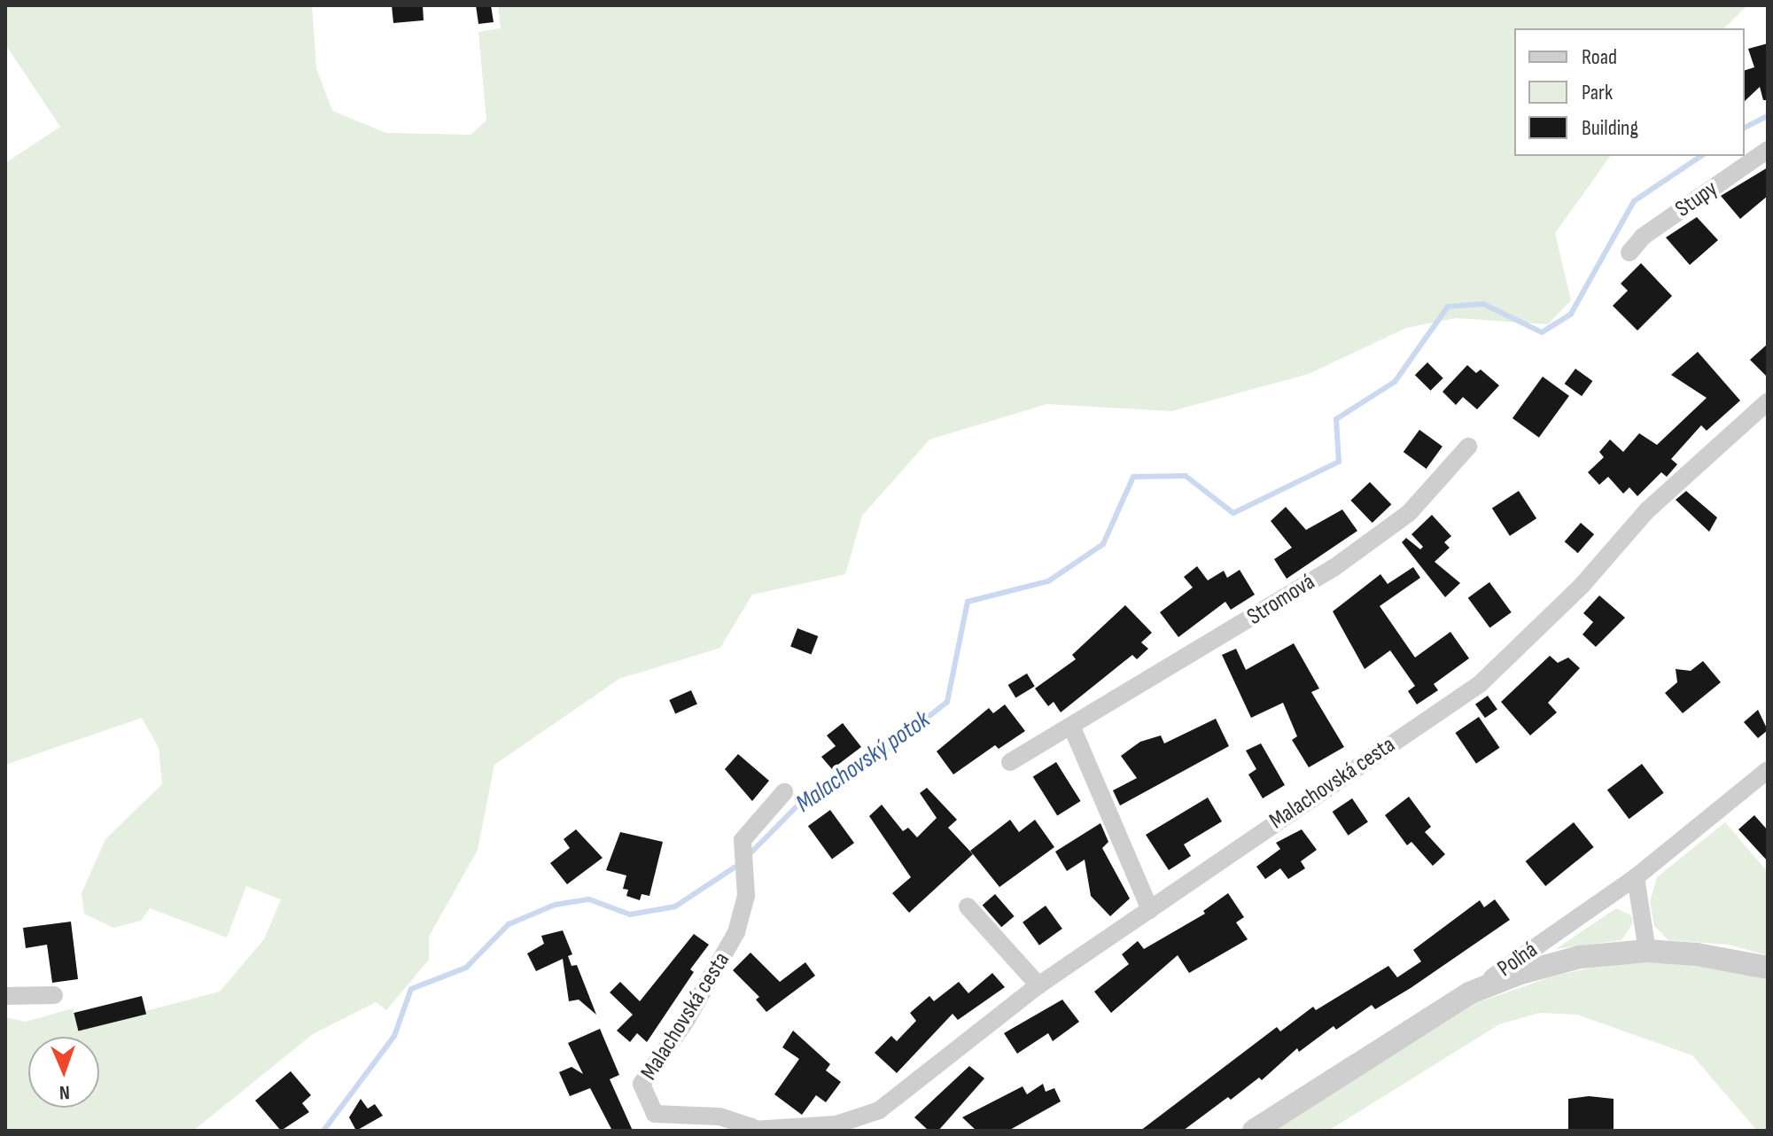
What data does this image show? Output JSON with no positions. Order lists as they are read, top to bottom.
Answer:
{
  "streets": {
    "street": [
      "Stupy",
      "Stromová",
      "Malachovská cesta",
      "Poľná"
    ]
  },
  "water": ["Malachovský potok"],
  "legend": ["Road", "Park", "Building"],
  "north": "bottom"
}
